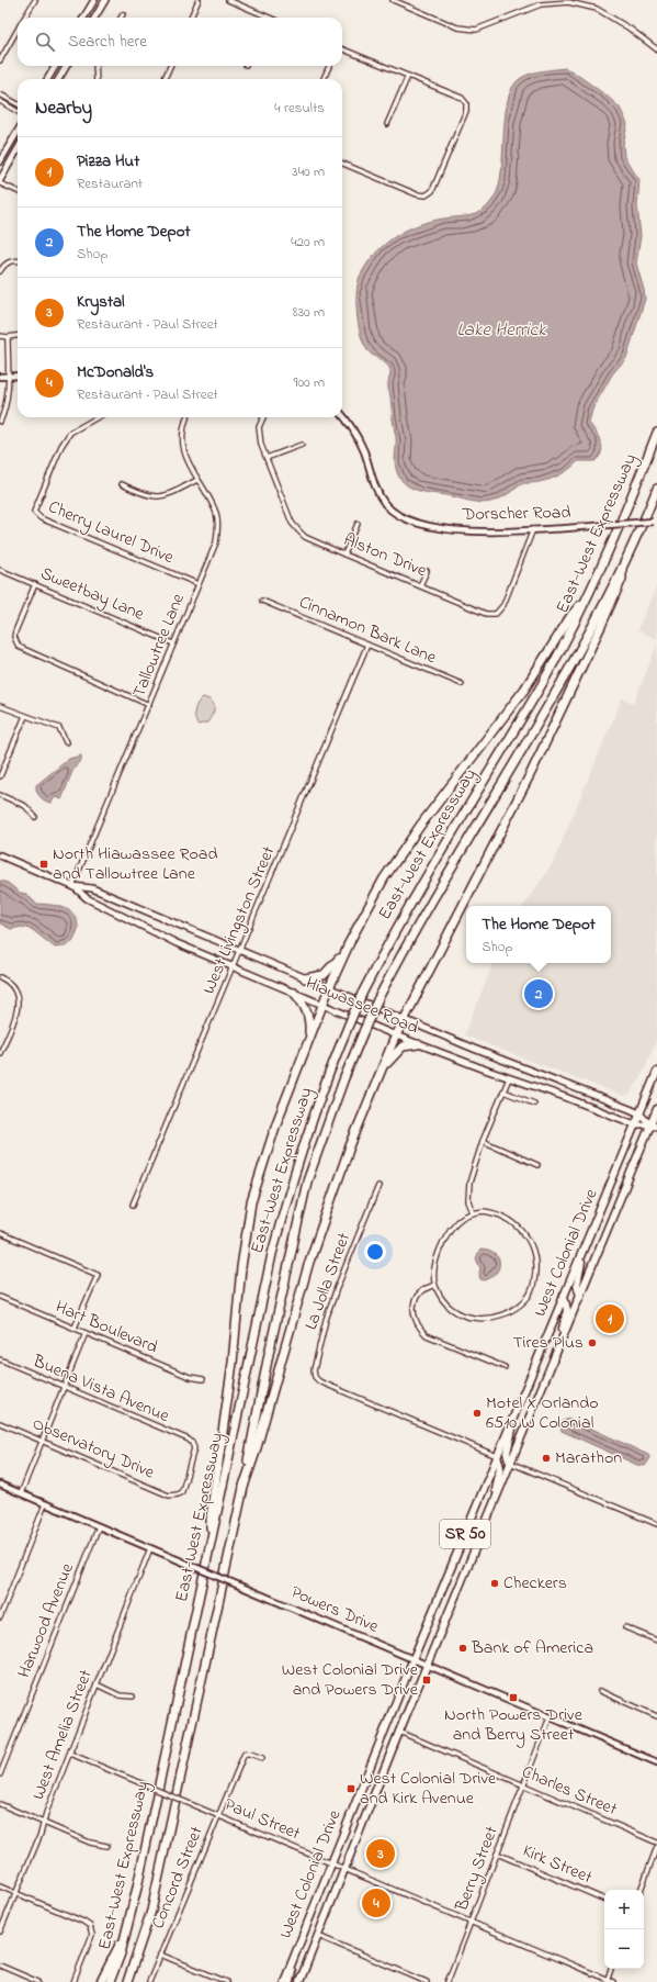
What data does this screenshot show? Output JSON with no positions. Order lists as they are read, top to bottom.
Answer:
{
  "streets": {
    "highway": ["East-West Expressway", "West Colonial Drive", "SR 50"],
    "main road": ["Hiawassee Road"],
    "street": [
      "Dorscher Road",
      "Cherry Laurel Drive",
      "Alston Drive",
      "Sweetbay Lane",
      "Cinnamon Bark Lane",
      "Tallowtree Lane",
      "West Livingston Street",
      "La Jolla Street",
      "Hart Boulevard",
      "Buena Vista Avenue",
      "Observatory Drive",
      "Powers Drive",
      "Harwood Avenue",
      "West Amelia Street",
      "Charles Street",
      "Paul Street",
      "Kirk Street",
      "Berry Street",
      "Concord Street"
    ]
  },
  "crossings": [
    ["Dorscher Road", "Alston Drive"],
    ["Cherry Laurel Drive", "Tallowtree Lane"],
    ["Sweetbay Lane", "Tallowtree Lane"],
    ["Cinnamon Bark Lane", "West Livingston Street"],
    ["Tallowtree Lane", "Hiawassee Road"],
    ["West Livingston Street", "Hiawassee Road"],
    ["Hiawassee Road", "West Colonial Drive"],
    ["West Colonial Drive", "La Jolla Street"],
    ["West Colonial Drive", "Powers Drive"],
    ["West Colonial Drive", "Charles Street"],
    ["West Colonial Drive", "Paul Street"],
    ["Buena Vista Avenue", "Observatory Drive"],
    ["Powers Drive", "Harwood Avenue"],
    ["Powers Drive", "West Amelia Street"],
    ["Powers Drive", "Berry Street"],
    ["West Amelia Street", "Paul Street"],
    ["Charles Street", "Berry Street"],
    ["Paul Street", "Berry Street"],
    ["Paul Street", "Concord Street"],
    ["Kirk Street", "Berry Street"]
  ],
  "water": ["Lake Herrick"],
  "places": {
    "transit": [
      "North Hiawassee Road and Tallowtree Lane",
      "West Colonial Drive and Powers Drive",
      "North Powers Drive and Berry Street",
      "West Colonial Drive and Kirk Avenue"
    ],
    "other": [
      "Tires Plus",
      "Motel X Orlando 6510 W Colonial",
      "Marathon",
      "Checkers",
      "Bank of America"
    ]
  },
  "page": {
    "search": "Search here",
    "heading": ["Nearby", "4 results"],
    "list": [
      {
        "mark": "1",
        "name": "Pizza Hut",
        "note": "Restaurant",
        "value": "340 m"
      },
      {
        "mark": "2",
        "name": "The Home Depot",
        "note": "Shop",
        "value": "420 m"
      },
      {
        "mark": "3",
        "name": "Krystal",
        "note": "Restaurant · Paul Street",
        "value": "830 m"
      },
      {
        "mark": "4",
        "name": "McDonald's",
        "note": "Restaurant · Paul Street",
        "value": "900 m"
      }
    ],
    "popup": ["The Home Depot", "Shop"],
    "pins": [
      "2",
      "1",
      "3",
      "4"
    ],
    "map_buttons": ["+", "−"]
  }
}
